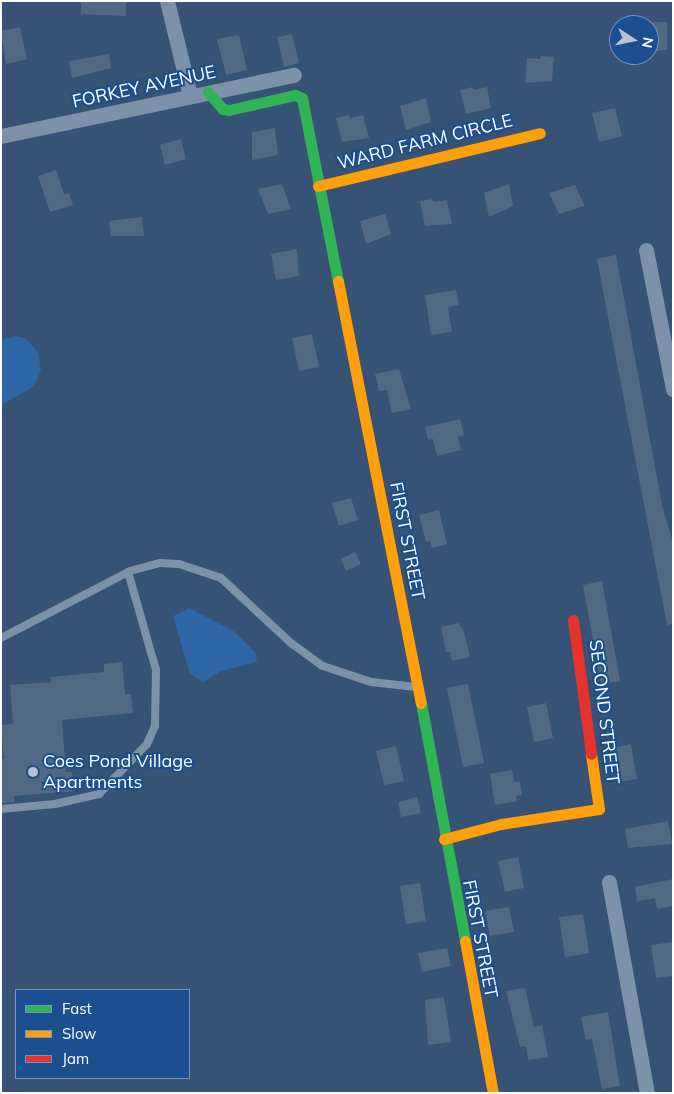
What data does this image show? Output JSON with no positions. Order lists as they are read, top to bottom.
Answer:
{
  "streets": {
    "street": [
      "FORKEY AVENUE",
      "WARD FARM CIRCLE",
      "FIRST STREET",
      "SECOND STREET"
    ]
  },
  "crossings": [
    ["FORKEY AVENUE", "FIRST STREET"],
    ["WARD FARM CIRCLE", "FIRST STREET"],
    ["FIRST STREET", "SECOND STREET"]
  ],
  "places": ["Coes Pond Village Apartments"],
  "legend": ["Fast", "Slow", "Jam"],
  "north": "right"
}
